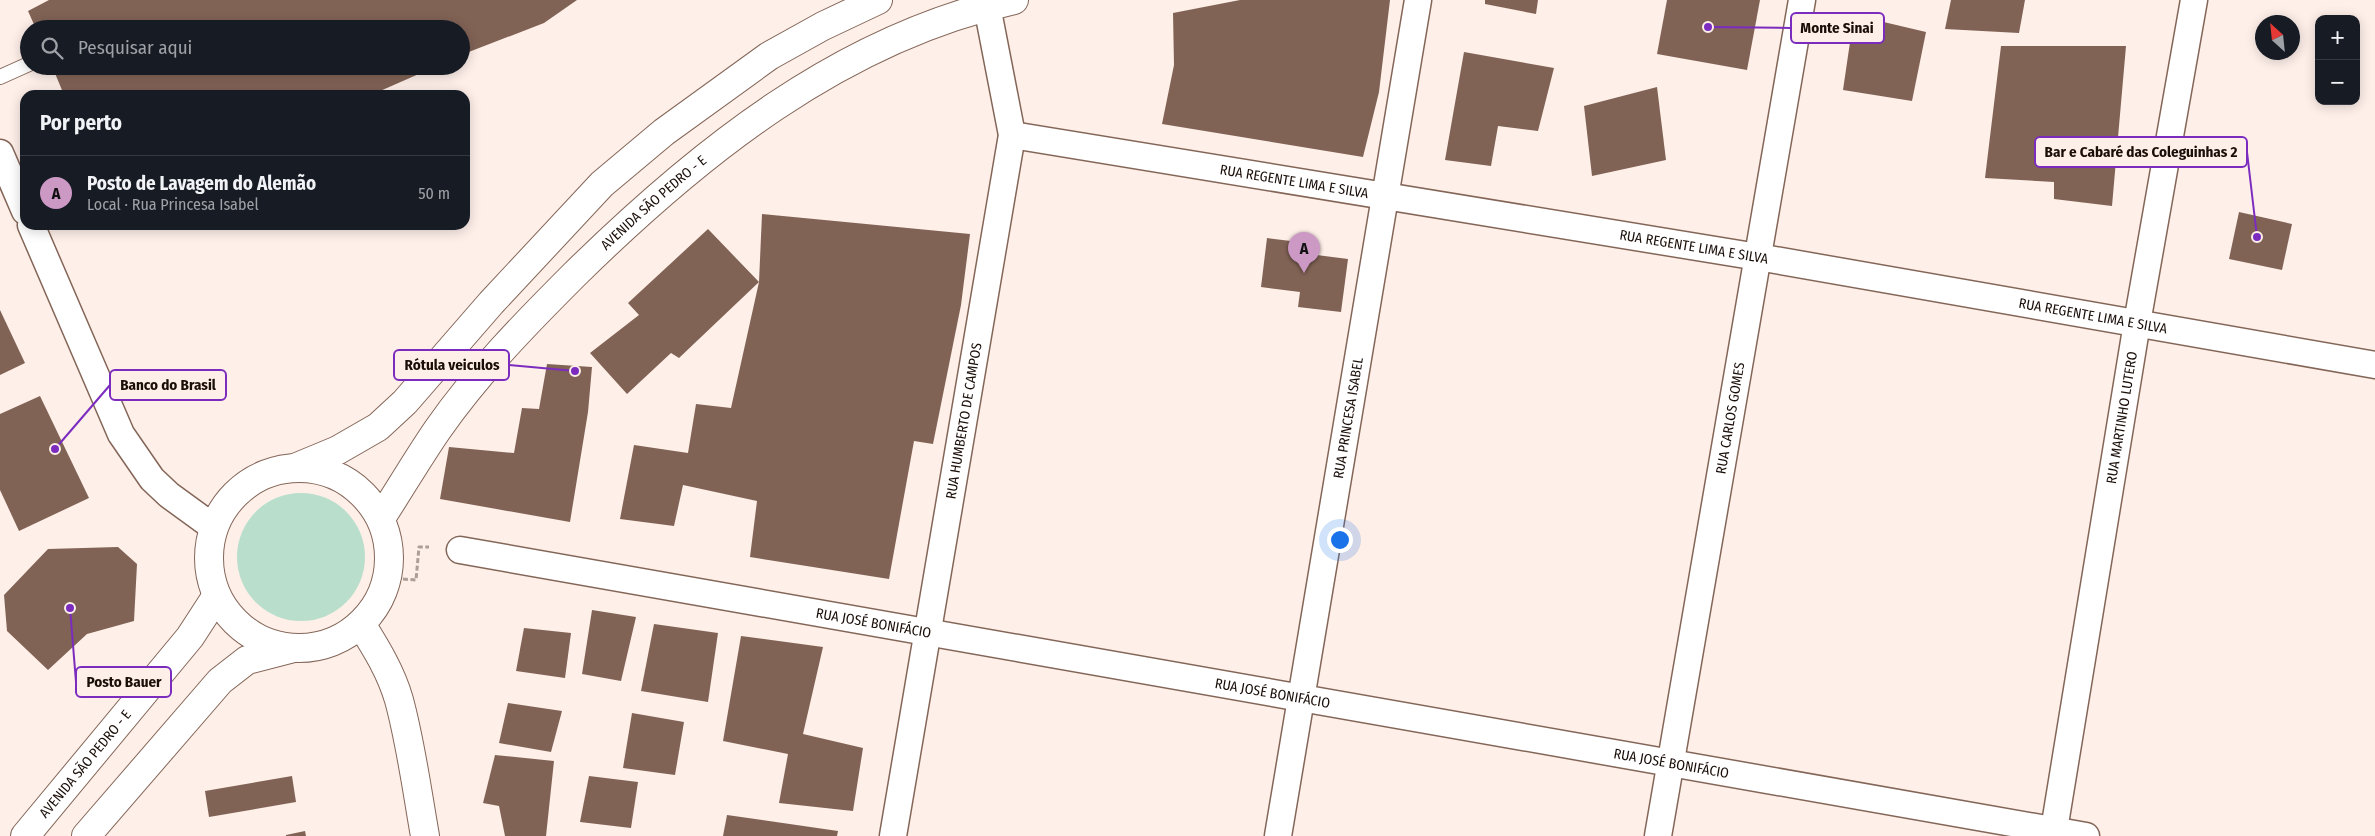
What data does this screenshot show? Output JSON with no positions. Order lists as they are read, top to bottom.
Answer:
{
  "streets": {
    "main road": ["AVENIDA SÃO PEDRO - E"],
    "street": [
      "RUA REGENTE LIMA E SILVA",
      "RUA PRINCESA ISABEL",
      "RUA CARLOS GOMES",
      "RUA MARTINHO LUTERO",
      "RUA HUMBERTO DE CAMPOS",
      "RUA JOSÉ BONIFÁCIO"
    ]
  },
  "crossings": [
    ["RUA REGENTE LIMA E SILVA", "RUA PRINCESA ISABEL"],
    ["RUA REGENTE LIMA E SILVA", "RUA CARLOS GOMES"],
    ["RUA REGENTE LIMA E SILVA", "RUA MARTINHO LUTERO"],
    ["RUA REGENTE LIMA E SILVA", "RUA HUMBERTO DE CAMPOS"],
    ["AVENIDA SÃO PEDRO - E", "RUA HUMBERTO DE CAMPOS"],
    ["RUA PRINCESA ISABEL", "RUA JOSÉ BONIFÁCIO"],
    ["RUA CARLOS GOMES", "RUA JOSÉ BONIFÁCIO"],
    ["RUA MARTINHO LUTERO", "RUA JOSÉ BONIFÁCIO"],
    ["RUA HUMBERTO DE CAMPOS", "RUA JOSÉ BONIFÁCIO"]
  ],
  "places": [
    "Monte Sinai",
    "Bar e Cabaré das Coleguinhas 2",
    "Rótula veiculos",
    "Banco do Brasil",
    "Posto Bauer"
  ],
  "north": "top left",
  "page": {
    "map_buttons": ["+", "−"],
    "search": "Pesquisar aqui",
    "heading": "Por perto",
    "list": [
      {
        "mark": "A",
        "name": "Posto de Lavagem do Alemão",
        "note": "Local · Rua Princesa Isabel",
        "value": "50 m"
      }
    ],
    "pins": "A"
  }
}
